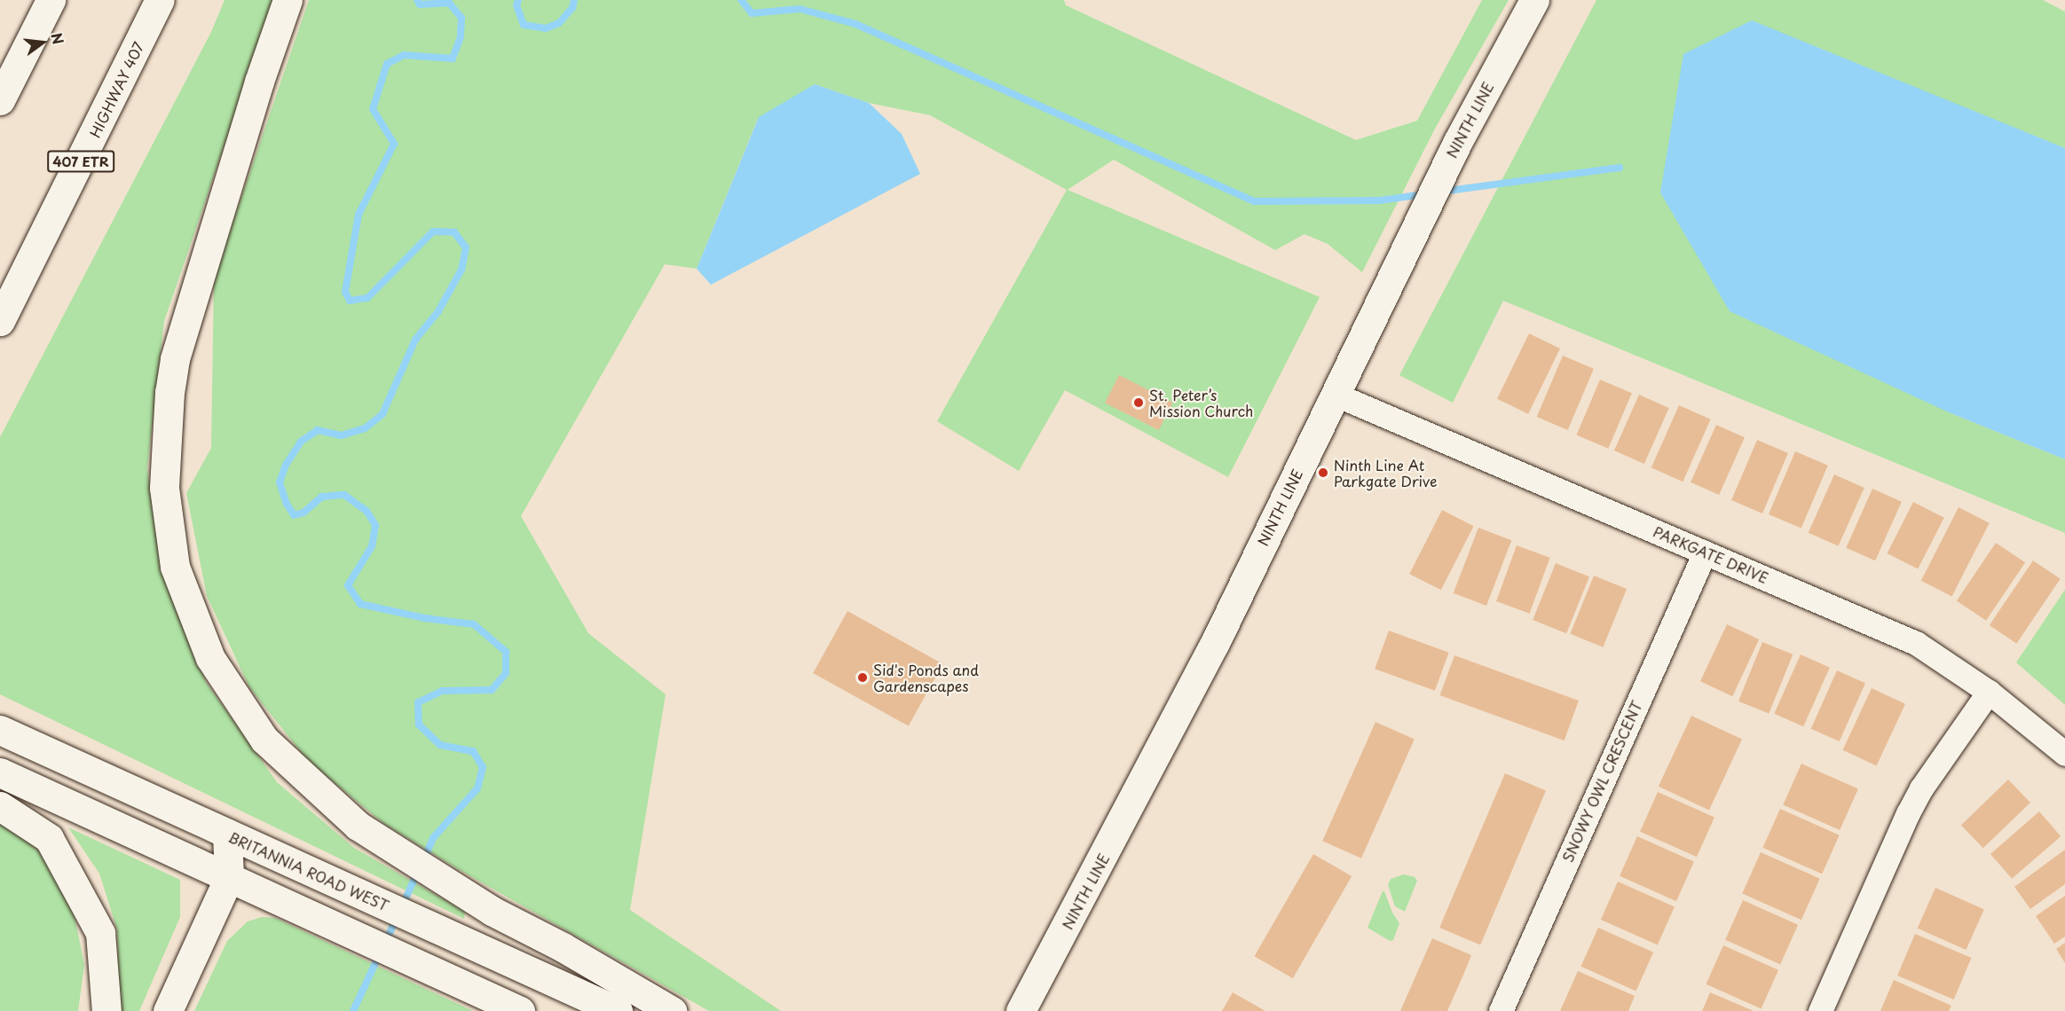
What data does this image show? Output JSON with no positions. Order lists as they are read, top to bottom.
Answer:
{
  "streets": {
    "main road": [
      "HIGHWAY 407",
      "NINTH LINE",
      "407 ETR",
      "BRITANNIA ROAD WEST"
    ],
    "street": ["PARKGATE DRIVE", "SNOWY OWL CRESCENT"]
  },
  "crossings": [
    ["NINTH LINE", "PARKGATE DRIVE"],
    ["PARKGATE DRIVE", "SNOWY OWL CRESCENT"]
  ],
  "places": ["St. Peter’s Mission Church", "Ninth Line At Parkgate Drive", "Sid's Ponds and Gardenscapes"],
  "north": "right"
}
